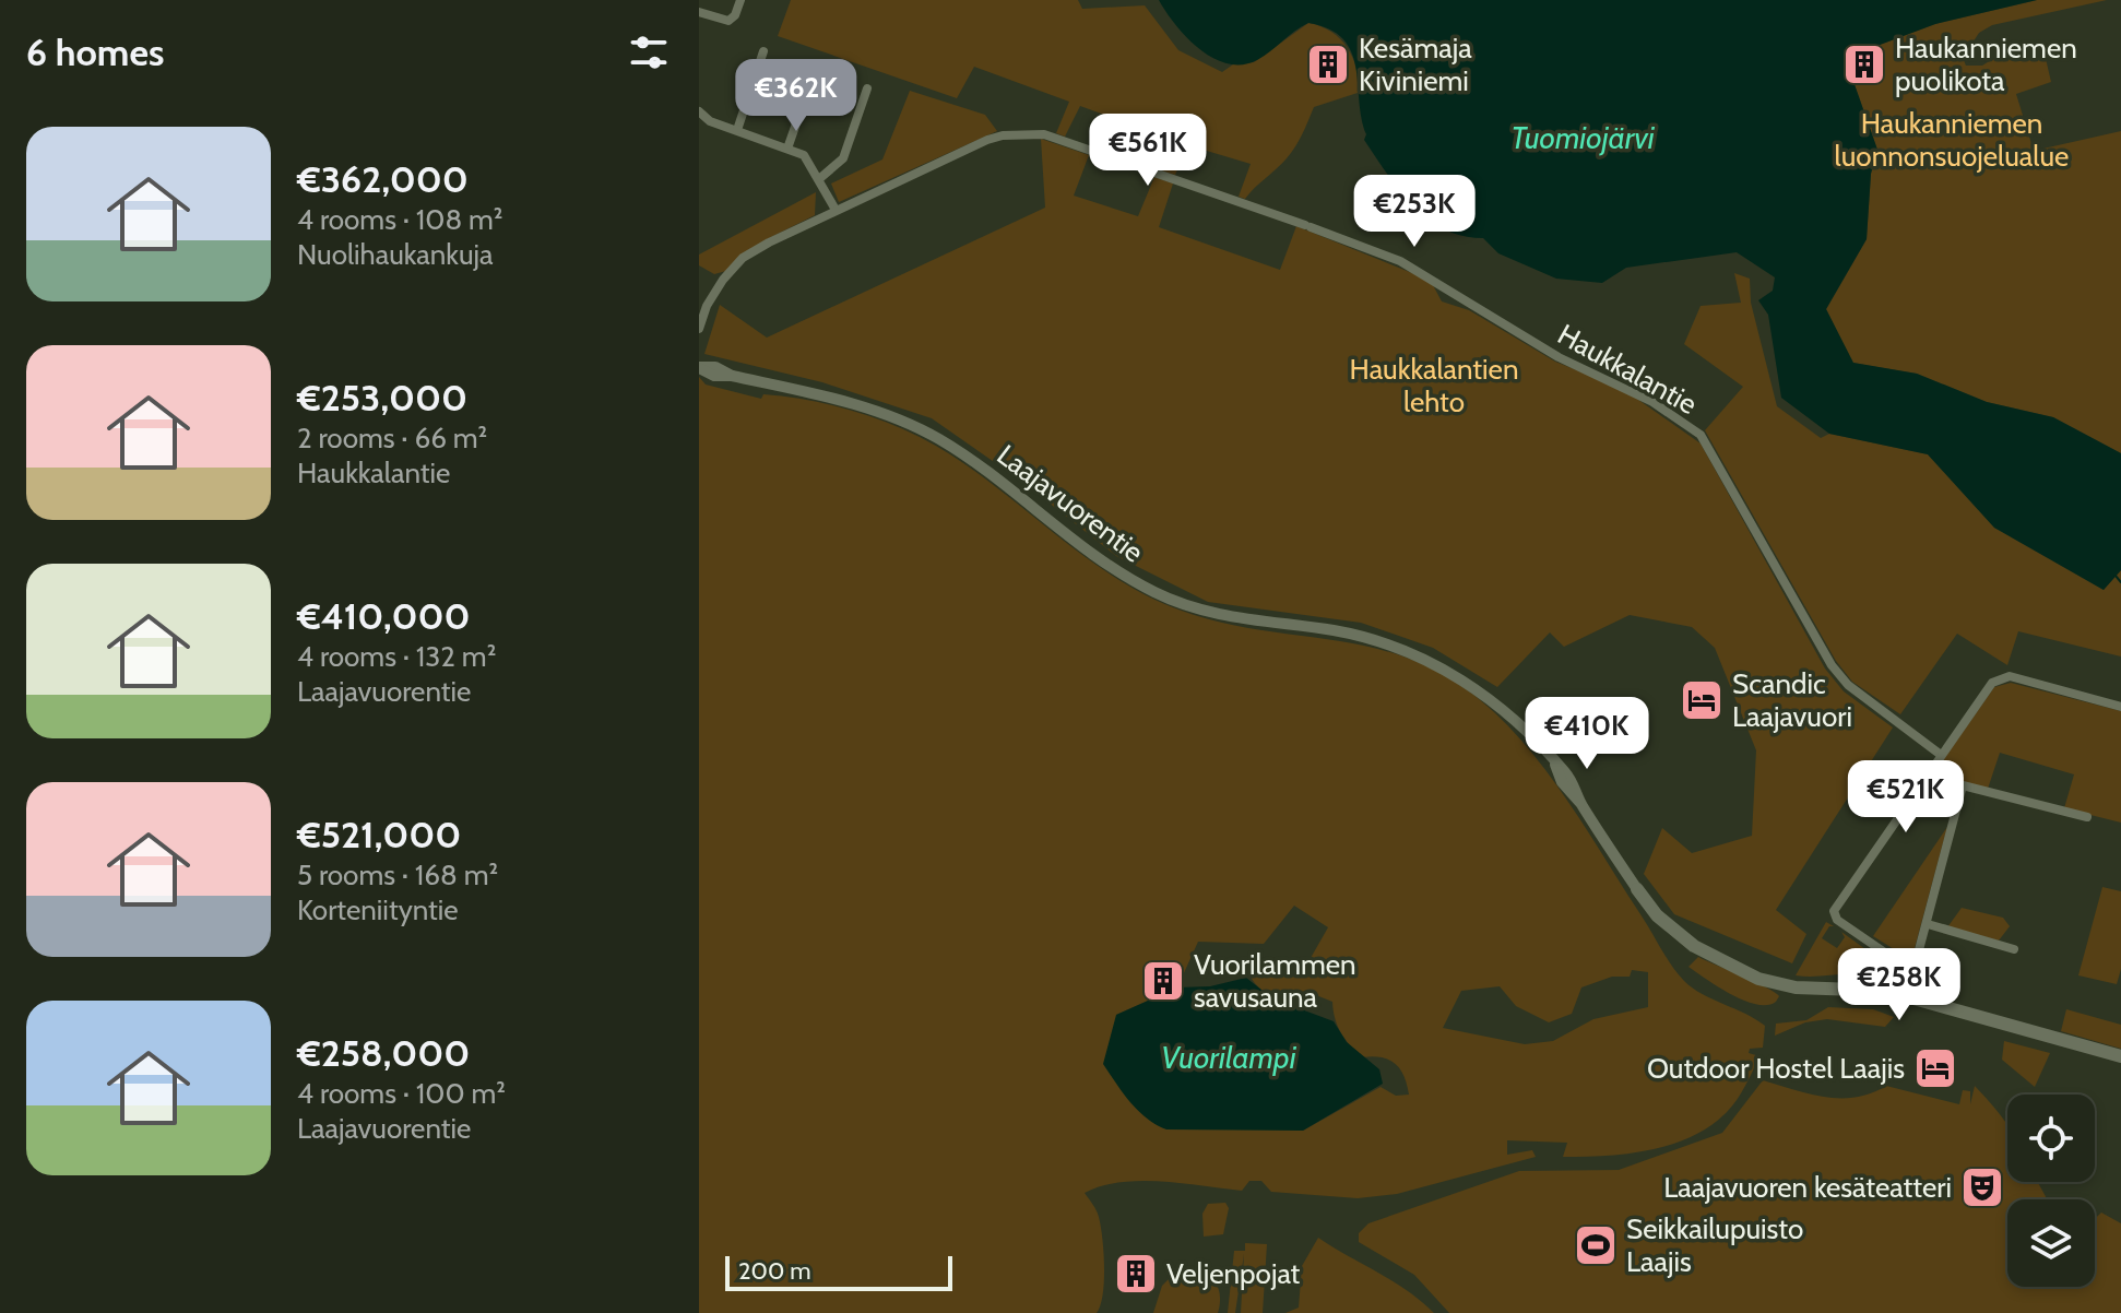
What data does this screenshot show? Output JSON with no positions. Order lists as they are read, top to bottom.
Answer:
{
  "streets": {
    "main road": ["Laajavuorentie"],
    "street": ["Haukkalantie"]
  },
  "water": ["Tuomiojärvi", "Vuorilampi"],
  "parks": ["Haukanniemen luonnonsuojelualue", "Haukkalantien lehto"],
  "places": {
    "building": [
      "Kesämaja Kiviniemi",
      "Haukanniemen puolikota",
      "Vuorilammen savusauna",
      "Veljenpojat"
    ],
    "hotel": ["Scandic Laajavuori", "Outdoor Hostel Laajis"],
    "theatre": ["Laajavuoren kesäteatteri"],
    "sports": ["Seikkailupuisto Laajis"]
  },
  "scale_bar": "200 m",
  "page": {
    "heading": "6 homes",
    "price": [
      "€362K",
      "€561K",
      "€253K",
      "€410K",
      "€521K",
      "€258K"
    ],
    "list": [
      {
        "name": "€362,000",
        "note": "4 rooms · 108 m² · Nuolihaukankuja"
      },
      {
        "name": "€253,000",
        "note": "2 rooms · 66 m² · Haukkalantie"
      },
      {
        "name": "€410,000",
        "note": "4 rooms · 132 m² · Laajavuorentie"
      },
      {
        "name": "€521,000",
        "note": "5 rooms · 168 m² · Korteniityntie"
      },
      {
        "name": "€258,000",
        "note": "4 rooms · 100 m² · Laajavuorentie"
      }
    ],
    "scale": "200 m"
  }
}
